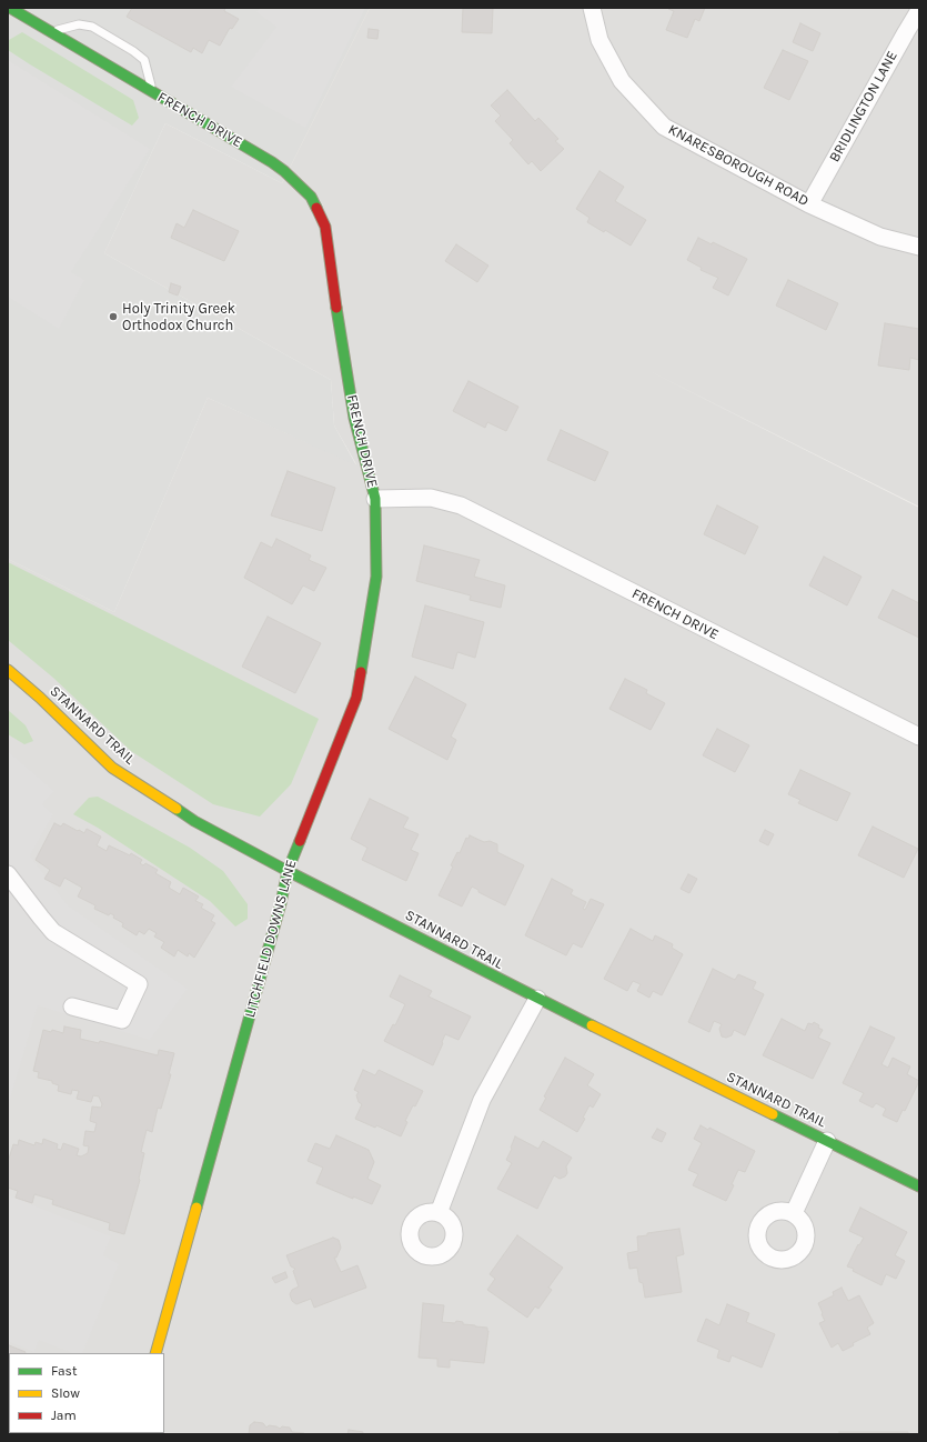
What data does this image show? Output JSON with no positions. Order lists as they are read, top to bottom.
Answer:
{
  "streets": {
    "street": [
      "BRIDLINGTON LANE",
      "FRENCH DRIVE",
      "KNARESBOROUGH ROAD",
      "STANNARD TRAIL",
      "LITCHFIELD DOWNS LANE"
    ]
  },
  "crossings": [
    ["BRIDLINGTON LANE", "KNARESBOROUGH ROAD"],
    ["FRENCH DRIVE", "LITCHFIELD DOWNS LANE"],
    ["STANNARD TRAIL", "LITCHFIELD DOWNS LANE"]
  ],
  "places": ["Holy Trinity Greek Orthodox Church"],
  "legend": ["Fast", "Slow", "Jam"]
}
